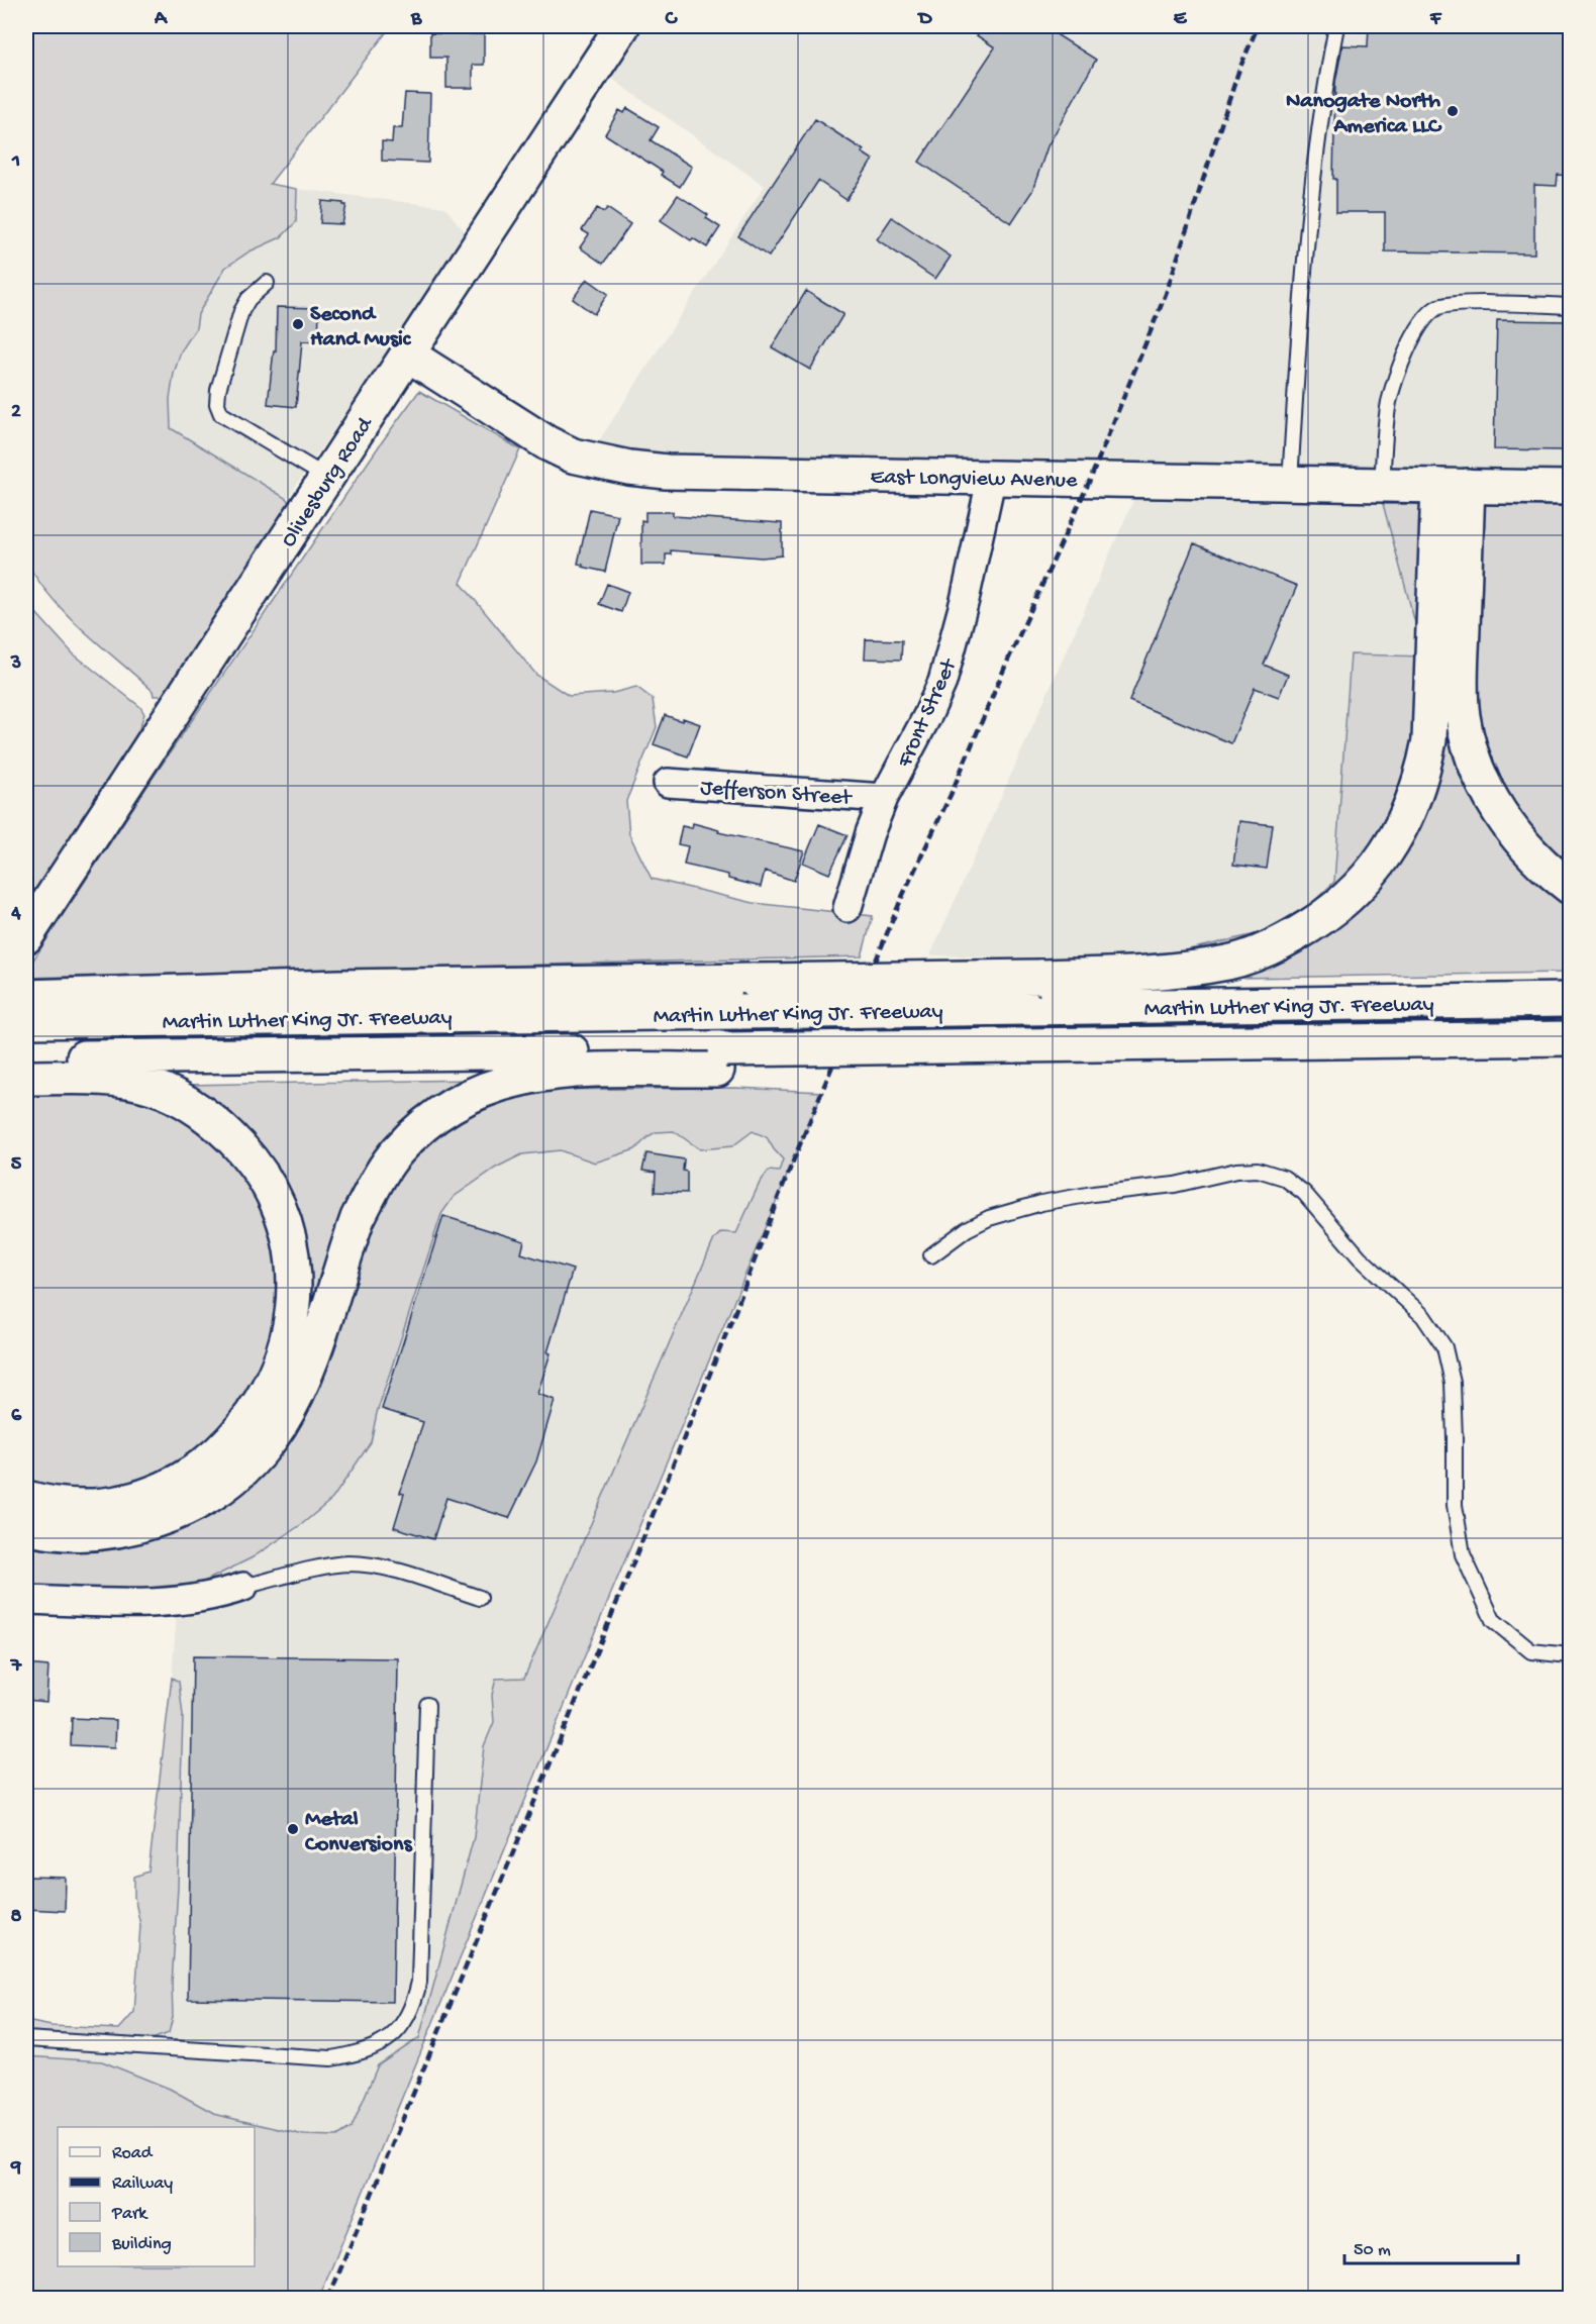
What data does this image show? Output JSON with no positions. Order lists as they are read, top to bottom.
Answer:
{
  "streets": {
    "main road": ["East Longview Avenue", "Olivesburg Road", "Martin Luther King Jr. Freeway"],
    "street": ["Front Street", "Jefferson Street"]
  },
  "crossings": [
    ["East Longview Avenue", "Olivesburg Road"],
    ["East Longview Avenue", "Front Street"],
    ["Front Street", "Jefferson Street"]
  ],
  "places": ["Nanogate North America LLC", "Second Hand Music", "Metal Conversions"],
  "legend": [
    "Road",
    "Railway",
    "Park",
    "Building"
  ],
  "scale_bar": "50 m",
  "grid": {
    "columns": [
      "A",
      "B",
      "C",
      "D",
      "E",
      "F"
    ],
    "rows": [
      "1",
      "2",
      "3",
      "4",
      "5",
      "6",
      "7",
      "8",
      "9"
    ]
  }
}
